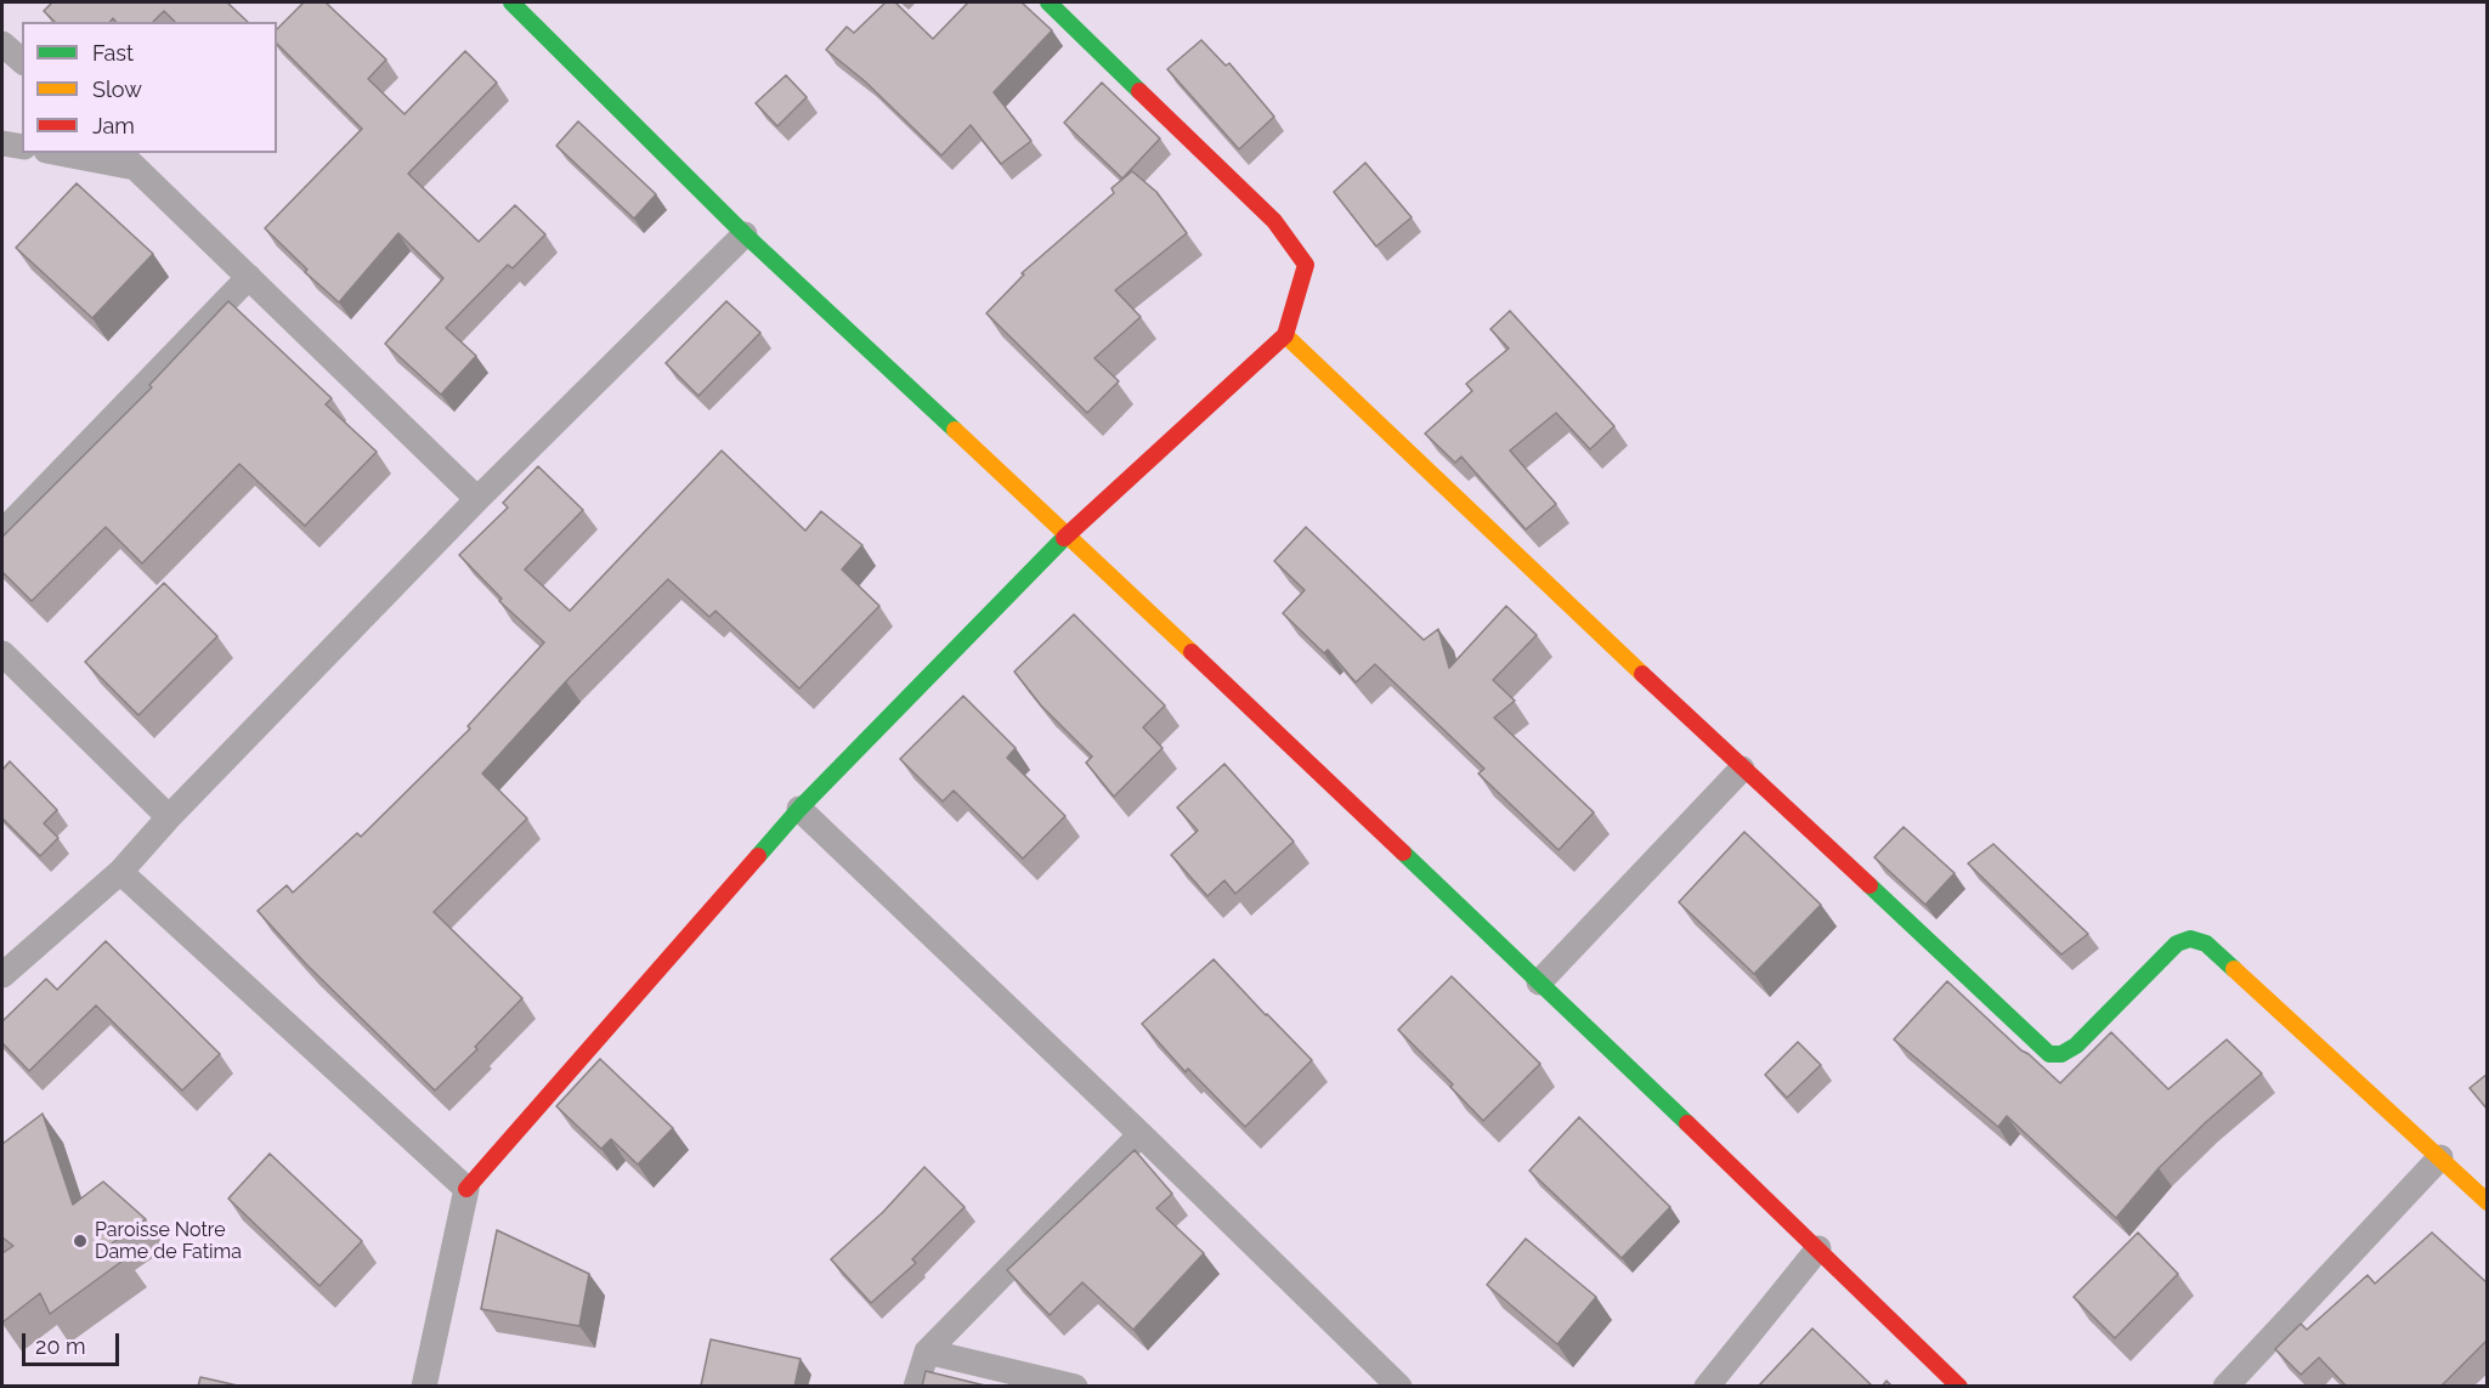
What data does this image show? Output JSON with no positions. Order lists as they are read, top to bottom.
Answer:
{
  "places": ["Paroisse Notre Dame de Fatima"],
  "legend": ["Fast", "Slow", "Jam"],
  "scale_bar": "20 m"
}
